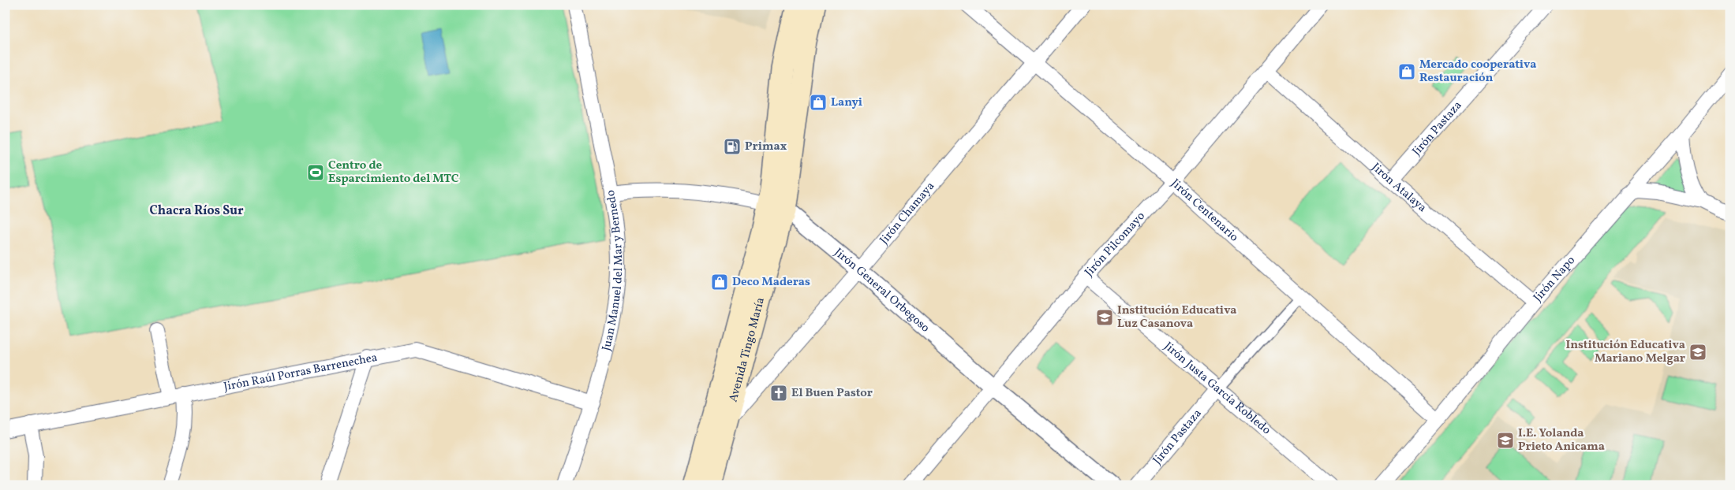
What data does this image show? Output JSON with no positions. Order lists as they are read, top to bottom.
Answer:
{
  "streets": {
    "main road": ["Avenida Tingo María"],
    "street": [
      "Jirón Pastaza",
      "Jirón Atalaya",
      "Jirón Centenario",
      "Jirón Chamaya",
      "Jirón Pilcomayo",
      "Juan Manuel del Mar y Bernedo",
      "Jirón Napo",
      "Jirón General Orbegoso",
      "Jirón Raúl Porras Barrenechea",
      "Jirón Justa García Robledo"
    ]
  },
  "crossings": [
    ["Jirón Pastaza", "Jirón Atalaya"],
    ["Jirón Pastaza", "Jirón Justa García Robledo"],
    ["Jirón Atalaya", "Jirón Pilcomayo"],
    ["Jirón Atalaya", "Jirón Napo"],
    ["Jirón Centenario", "Jirón Chamaya"],
    ["Jirón Centenario", "Jirón Pilcomayo"],
    ["Jirón Centenario", "Jirón Napo"],
    ["Jirón Chamaya", "Jirón General Orbegoso"],
    ["Jirón Chamaya", "Avenida Tingo María"],
    ["Jirón Pilcomayo", "Jirón General Orbegoso"],
    ["Jirón Pilcomayo", "Jirón Justa García Robledo"],
    ["Juan Manuel del Mar y Bernedo", "Jirón General Orbegoso"],
    ["Juan Manuel del Mar y Bernedo", "Jirón Raúl Porras Barrenechea"],
    ["Jirón General Orbegoso", "Avenida Tingo María"]
  ],
  "districts": ["Chacra Ríos Sur"],
  "places": {
    "shop": ["Mercado cooperativa Restauración", "Lanyi", "Deco Maderas"],
    "fuel station": ["Primax"],
    "sports": ["Centro de Esparcimiento del MTC"],
    "school or university": ["Institución Educativa Luz Casanova", "Institución Educativa Mariano Melgar", "I.E. Yolanda Prieto Anicama"],
    "church": ["El Buen Pastor"]
  }
}
